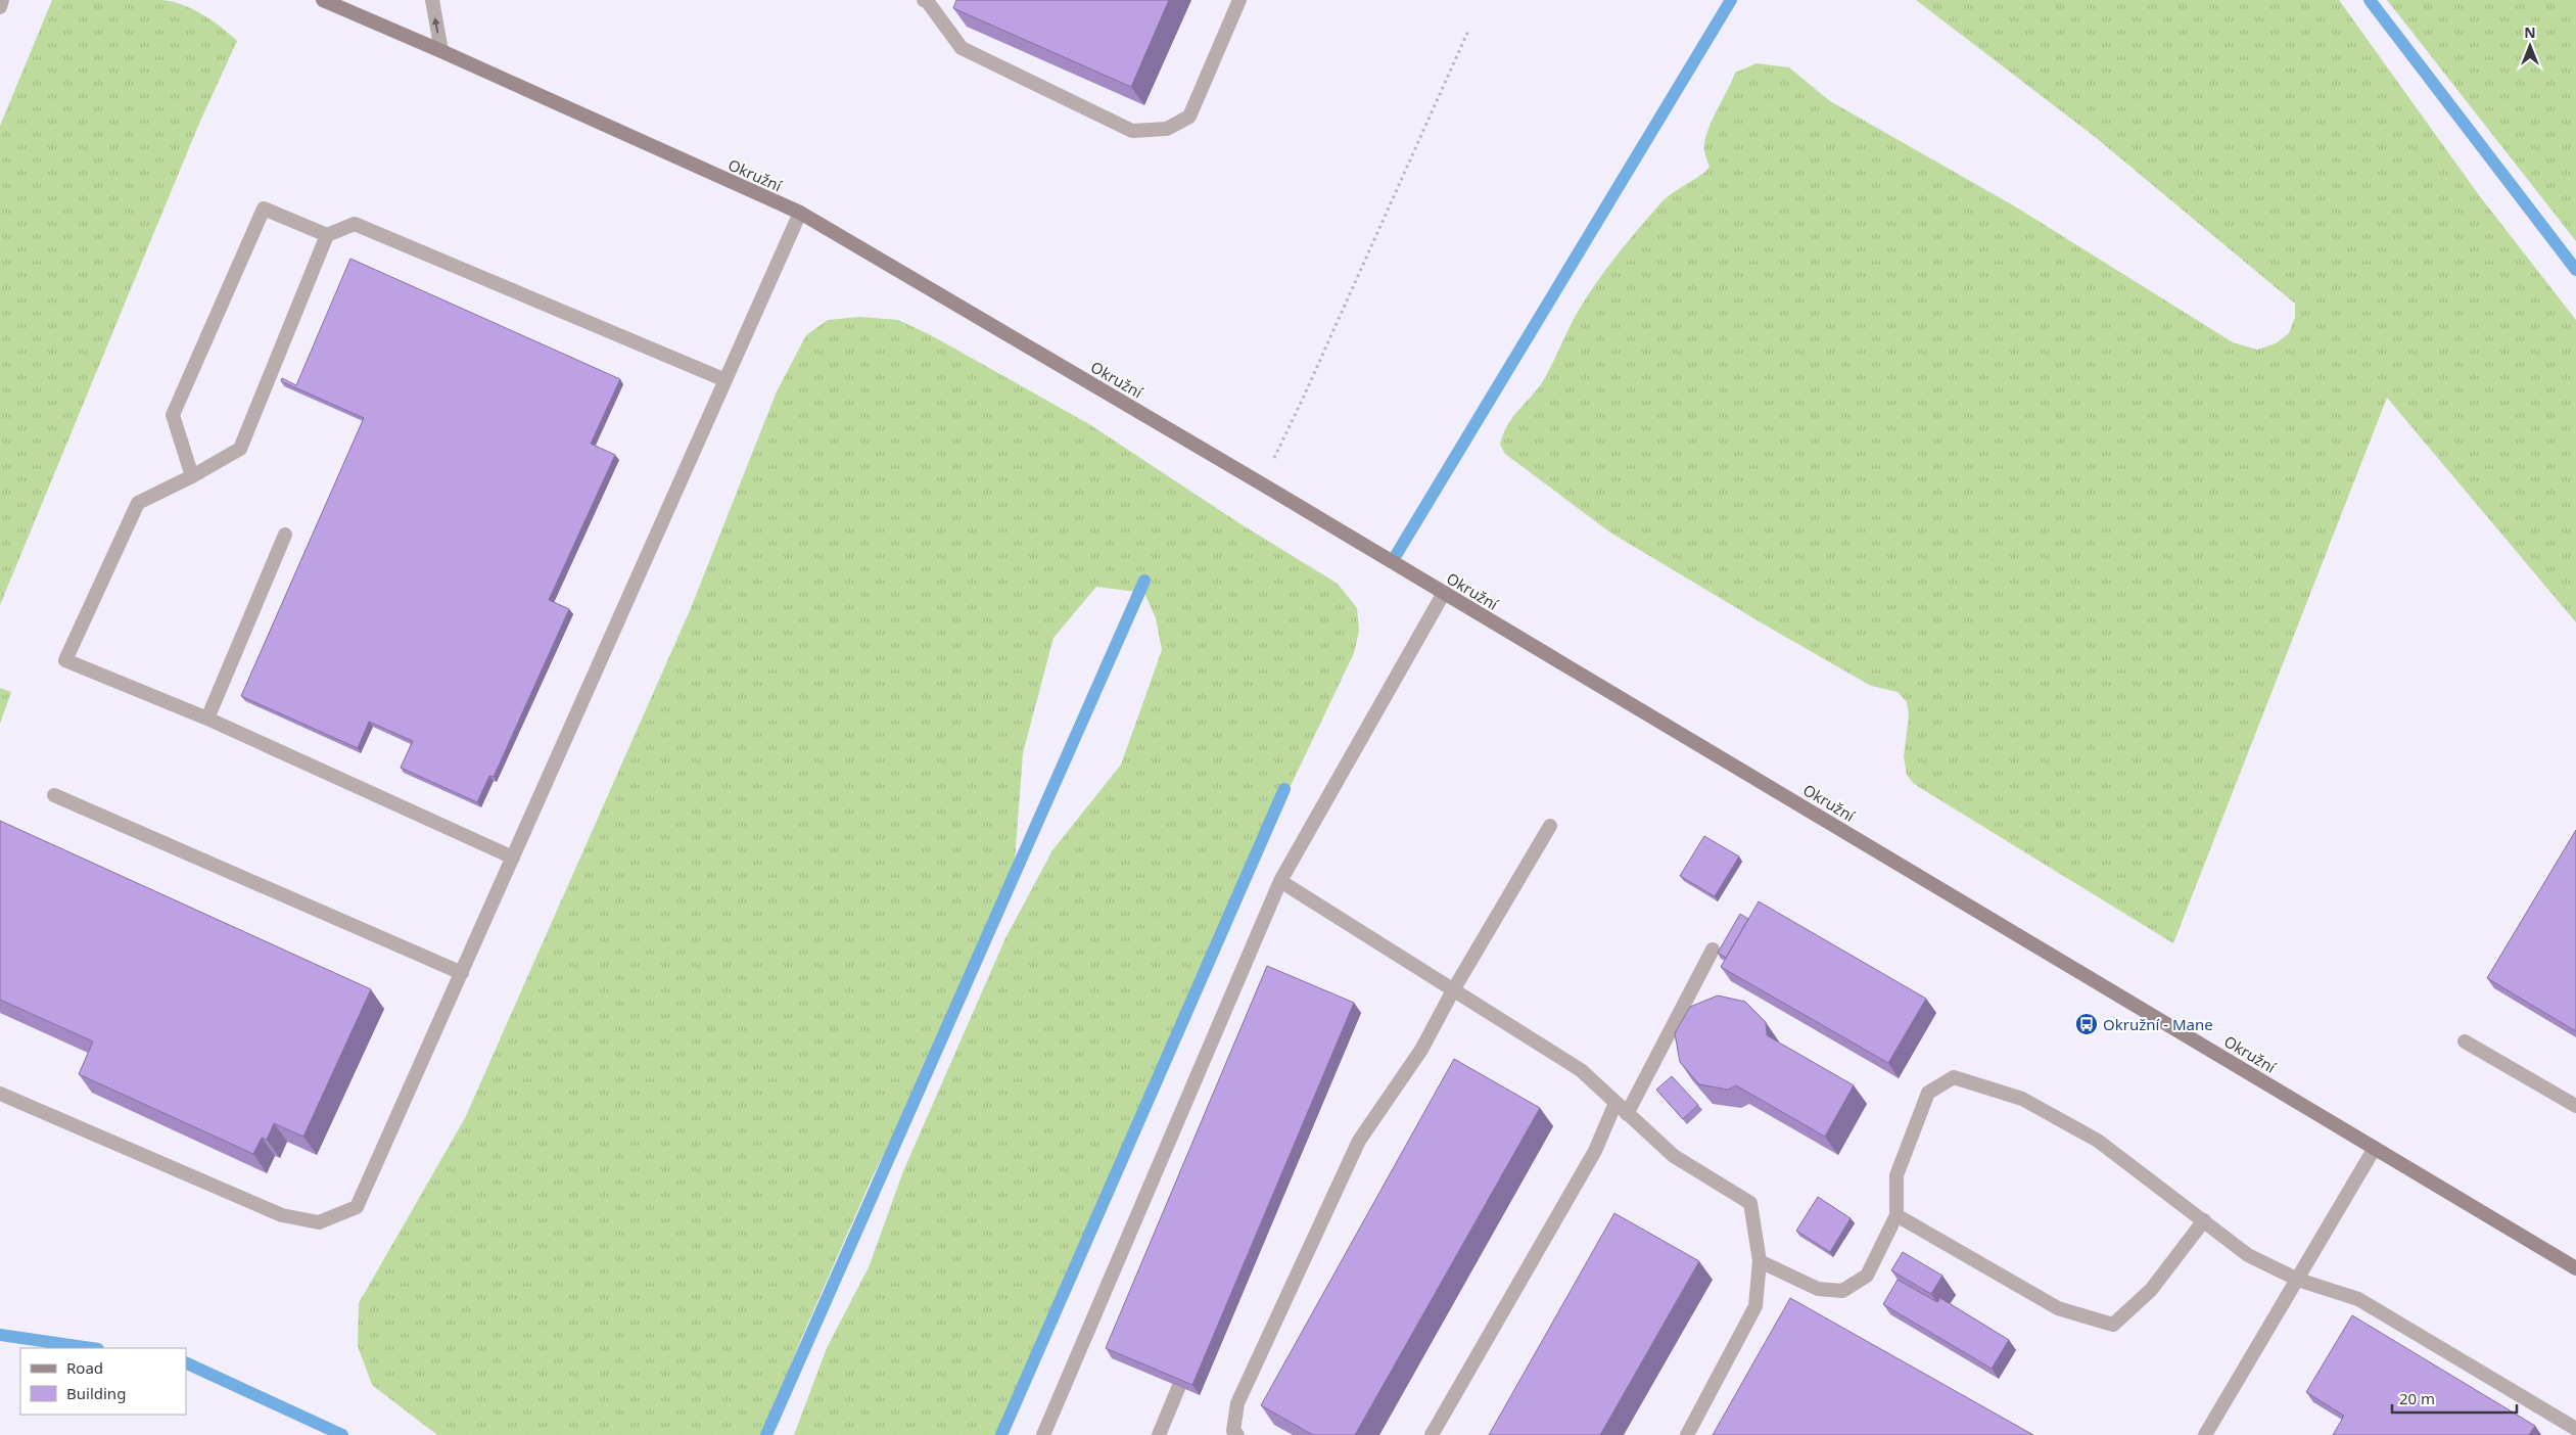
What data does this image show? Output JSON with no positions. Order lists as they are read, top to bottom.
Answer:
{
  "streets": {
    "main road": ["Okružní"]
  },
  "places": {
    "bus stop": ["Okružní - Mane"]
  },
  "legend": ["Road", "Building"],
  "scale_bar": "20 m",
  "north": "top"
}
